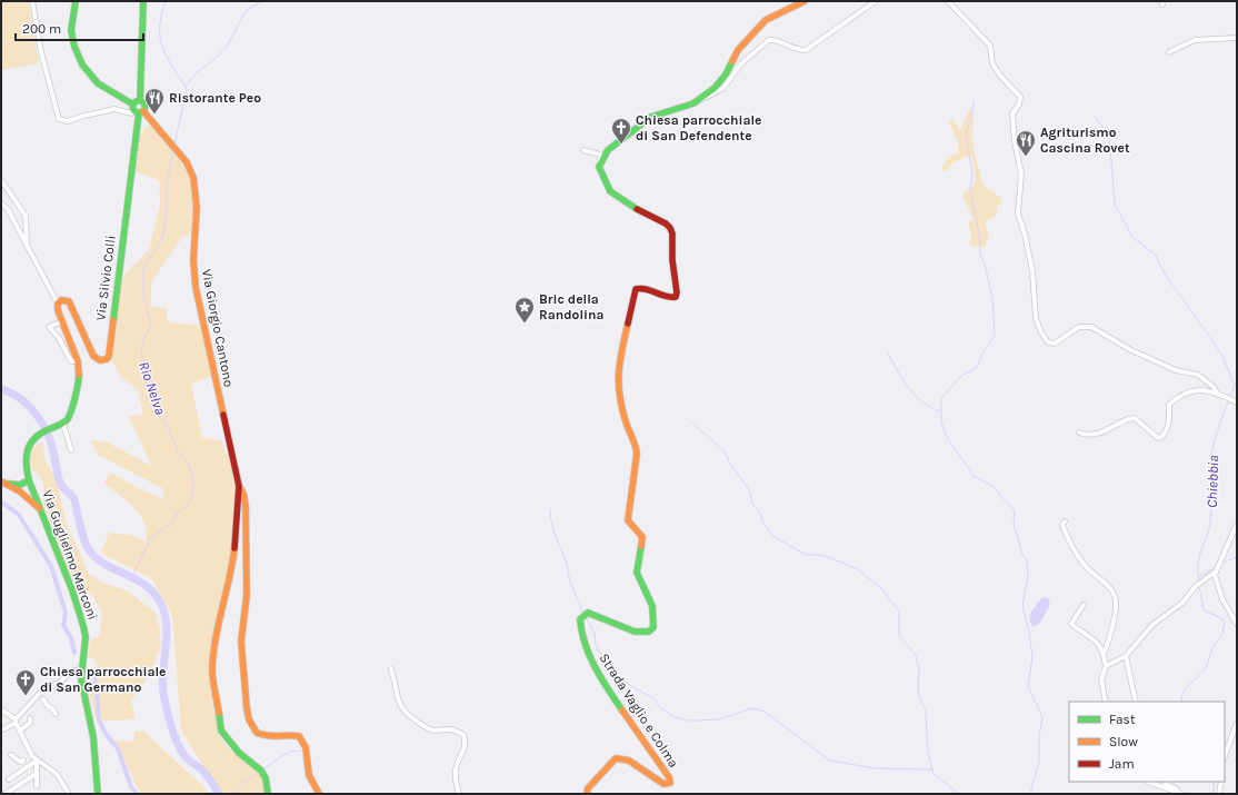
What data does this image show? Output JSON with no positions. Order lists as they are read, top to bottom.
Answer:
{
  "streets": {
    "street": [
      "Via Silvio Colli",
      "Via Giorgio Cantono",
      "Via Guglielmo Marconi",
      "Strada Vaglio e Colma"
    ]
  },
  "crossings": [
    ["Via Silvio Colli", "Via Giorgio Cantono"]
  ],
  "water": ["Rio Nelva", "Chiebbia"],
  "places": {
    "restaurant": ["Ristorante Peo", "Agriturismo Cascina Rovet"],
    "church": ["Chiesa parrocchiale di San Defendente", "Chiesa parrocchiale di San Germano"],
    "place": ["Bric della Randolina"]
  },
  "legend": ["Fast", "Slow", "Jam"],
  "scale_bar": "200 m"
}
